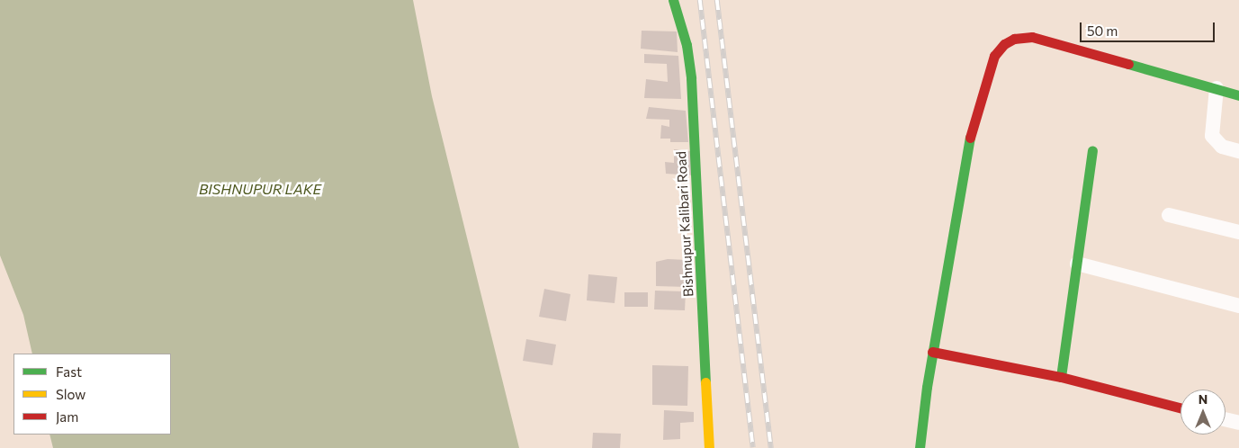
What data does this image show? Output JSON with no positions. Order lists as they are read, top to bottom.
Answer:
{
  "streets": {
    "street": ["Bishnupur Kalibari Road"]
  },
  "water": ["BISHNUPUR LAKE"],
  "legend": ["Fast", "Slow", "Jam"],
  "scale_bar": "50 m",
  "north": "top"
}
